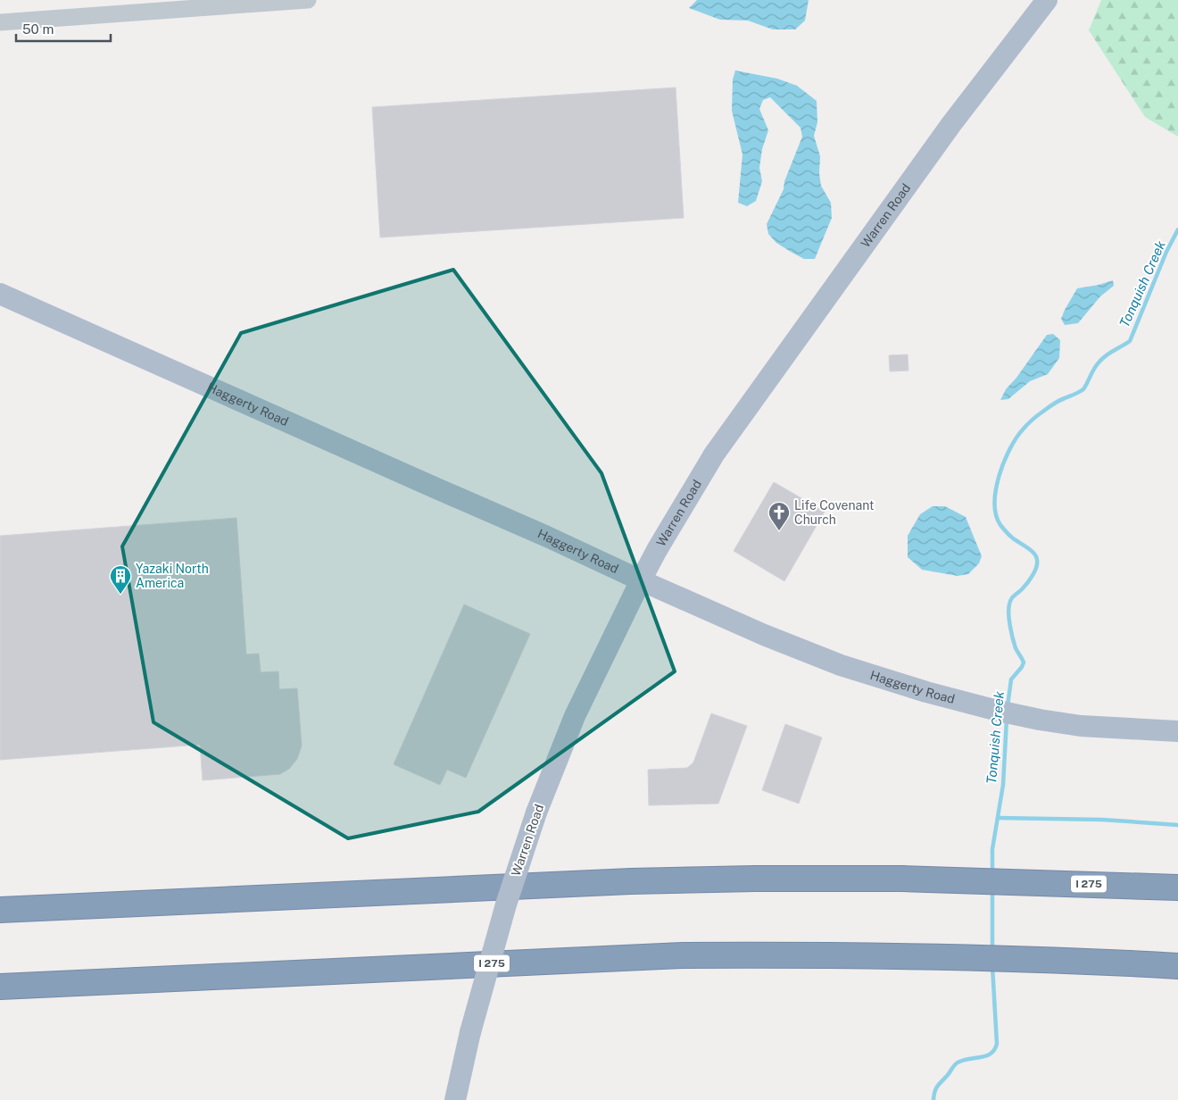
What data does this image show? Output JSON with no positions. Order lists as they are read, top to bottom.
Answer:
{
  "streets": {
    "highway": ["I 275"],
    "main road": ["Warren Road", "Haggerty Road"]
  },
  "crossings": [
    ["Warren Road", "Haggerty Road"]
  ],
  "water": ["Tonquish Creek"],
  "places": {
    "church": ["Life Covenant Church"],
    "building": ["Yazaki North America"]
  },
  "scale_bar": "50 m"
}
